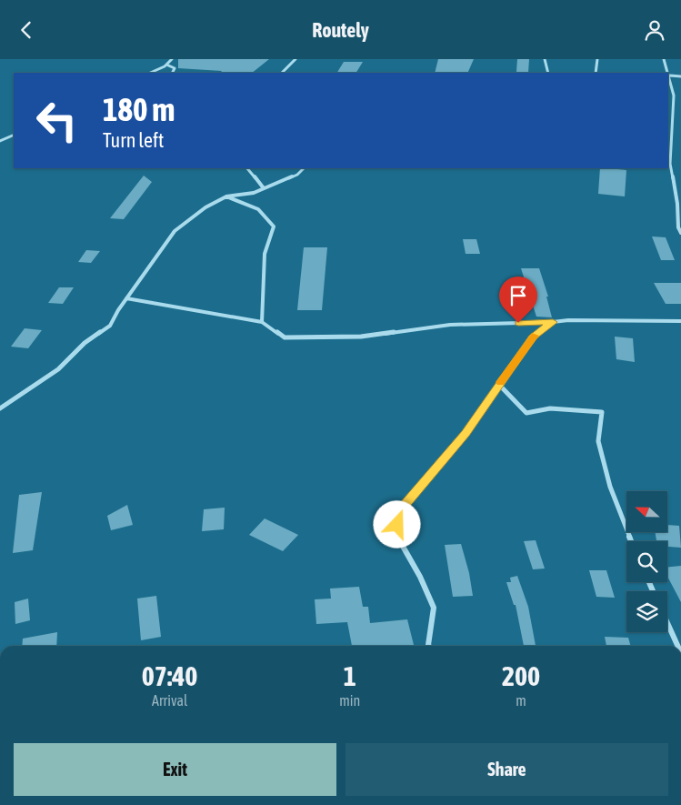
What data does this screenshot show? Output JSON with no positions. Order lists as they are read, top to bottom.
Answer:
{
  "north": "left",
  "page": {
    "header": "Routely",
    "turn": ["180 m", "Turn left"],
    "eta": [
      "07:40",
      "Arrival",
      "1",
      "min",
      "200",
      "m"
    ],
    "buttons": ["Exit", "Share"]
  }
}
